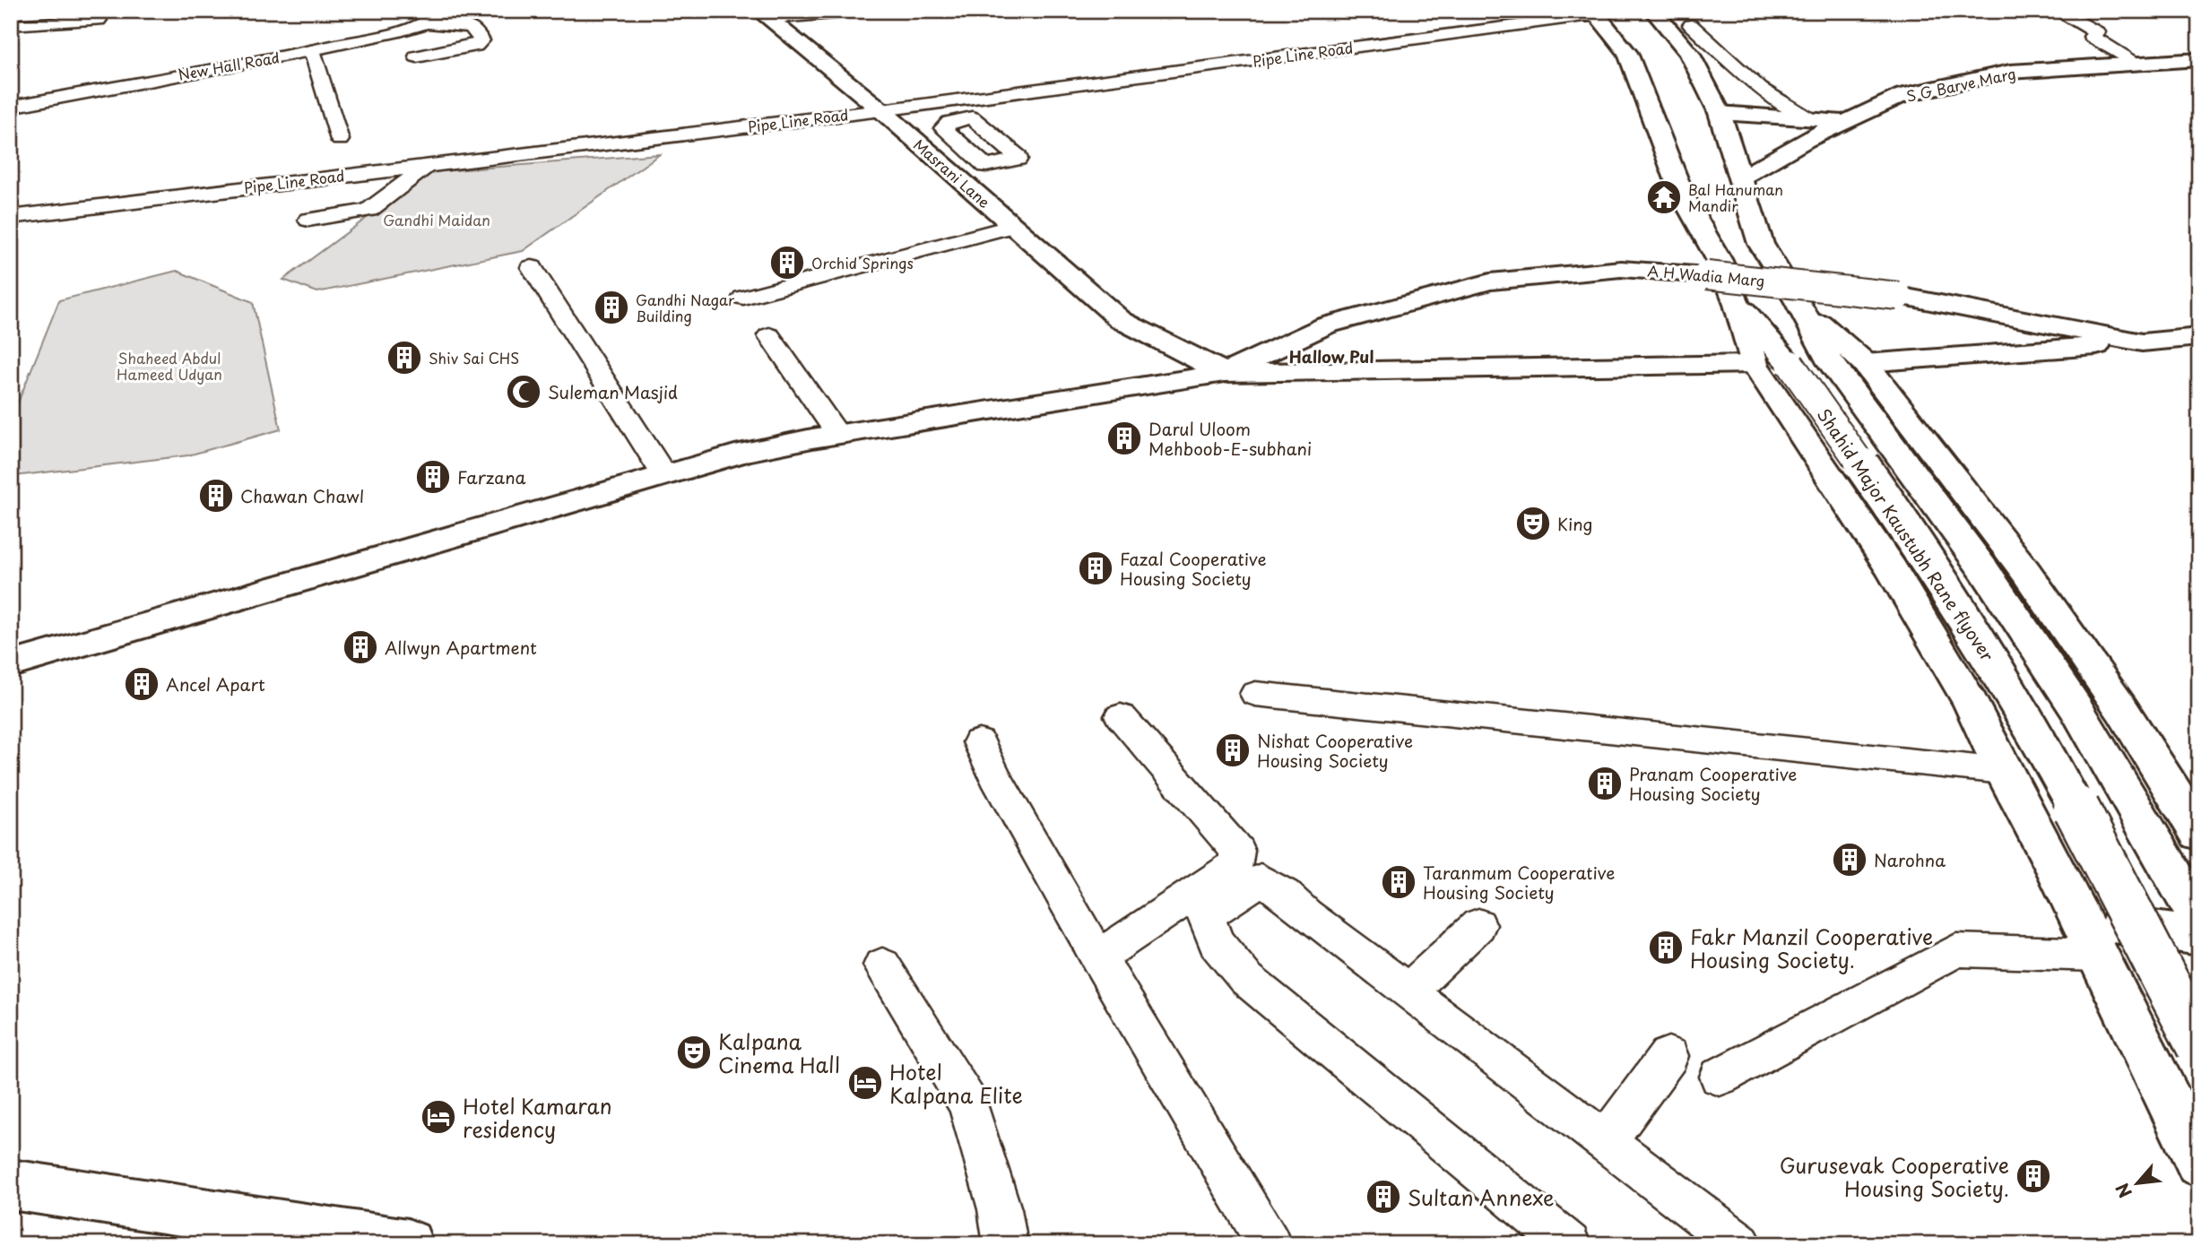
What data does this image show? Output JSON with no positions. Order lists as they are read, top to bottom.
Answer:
{
  "streets": {
    "main road": [
      "S G Barve Marg",
      "Masrani Lane",
      "A H Wadia Marg",
      "Shahid Major Kaustubh Rane flyover"
    ],
    "street": ["Pipe Line Road", "New Hall Road"]
  },
  "crossings": [
    ["Pipe Line Road", "Masrani Lane"],
    ["Masrani Lane", "A H Wadia Marg"]
  ],
  "districts": ["Hallow Pul"],
  "parks": ["Gandhi Maidan", "Shaheed Abdul Hameed Udyan"],
  "places": {
    "temple": ["Bal Hanuman Mandir"],
    "building": [
      "Orchid Springs",
      "Gandhi Nagar Building",
      "Shiv Sai CHS",
      "Darul Uloom Mehboob-E-subhani",
      "Farzana",
      "Chawan Chawl",
      "Fazal Cooperative Housing Society",
      "Allwyn Apartment",
      "Ancel Apart",
      "Nishat Cooperative Housing Society",
      "Pranam Cooperative Housing Society",
      "Narohna",
      "Taranmum Cooperative Housing Society",
      "Fakr Manzil Cooperative Housing Society.",
      "Gurusevak Cooperative Housing Society.",
      "Sultan Annexe"
    ],
    "mosque": ["Suleman Masjid"],
    "theatre": ["King", "Kalpana Cinema Hall"],
    "hotel": ["Hotel Kalpana Elite", "Hotel Kamaran residency"]
  },
  "north": "bottom left"
}
